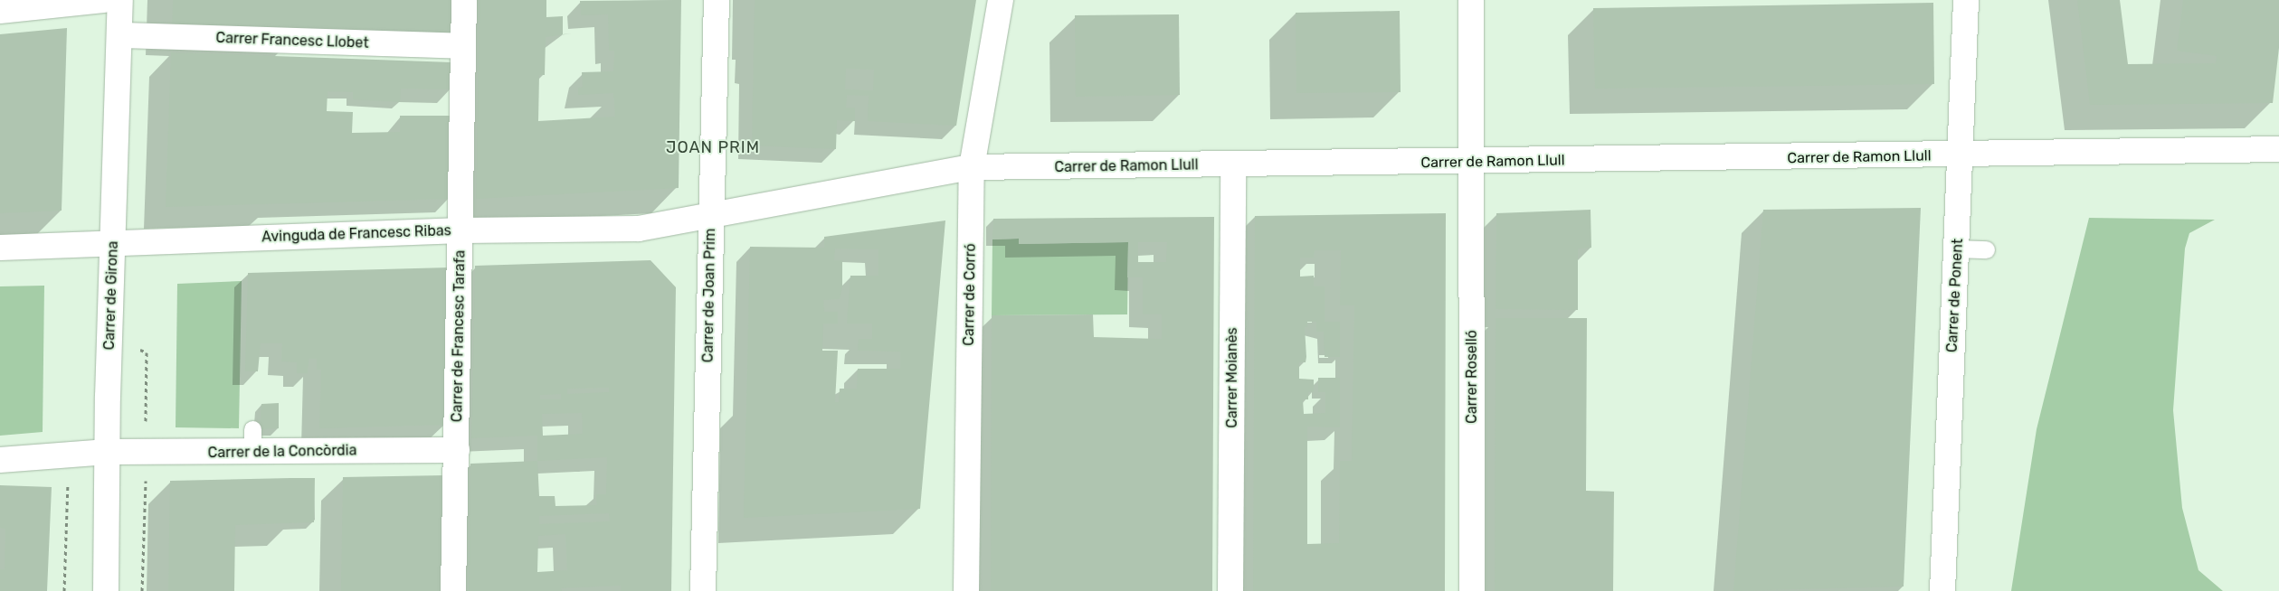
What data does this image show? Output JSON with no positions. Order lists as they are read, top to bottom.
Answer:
{
  "streets": {
    "street": [
      "Carrer Francesc Llobet",
      "Carrer de Ramon Llull",
      "Avinguda de Francesc Ribas",
      "Carrer de Corró",
      "Carrer de Girona",
      "Carrer de Joan Prim",
      "Carrer de Ponent",
      "Carrer de Francesc Tarafa",
      "Carrer Roselló",
      "Carrer Moianès",
      "Carrer de la Concòrdia"
    ]
  },
  "crossings": [
    ["Carrer Francesc Llobet", "Carrer de Girona"],
    ["Carrer Francesc Llobet", "Carrer de Francesc Tarafa"],
    ["Carrer de Ramon Llull", "Avinguda de Francesc Ribas"],
    ["Carrer de Ramon Llull", "Carrer de Corró"],
    ["Carrer de Ramon Llull", "Carrer de Joan Prim"],
    ["Carrer de Ramon Llull", "Carrer de Ponent"],
    ["Carrer de Ramon Llull", "Carrer Roselló"],
    ["Carrer de Ramon Llull", "Carrer Moianès"],
    ["Avinguda de Francesc Ribas", "Carrer de Girona"],
    ["Avinguda de Francesc Ribas", "Carrer de Joan Prim"],
    ["Avinguda de Francesc Ribas", "Carrer de Francesc Tarafa"],
    ["Carrer de Girona", "Carrer de la Concòrdia"],
    ["Carrer de Francesc Tarafa", "Carrer de la Concòrdia"]
  ],
  "districts": ["JOAN PRIM"]
}
